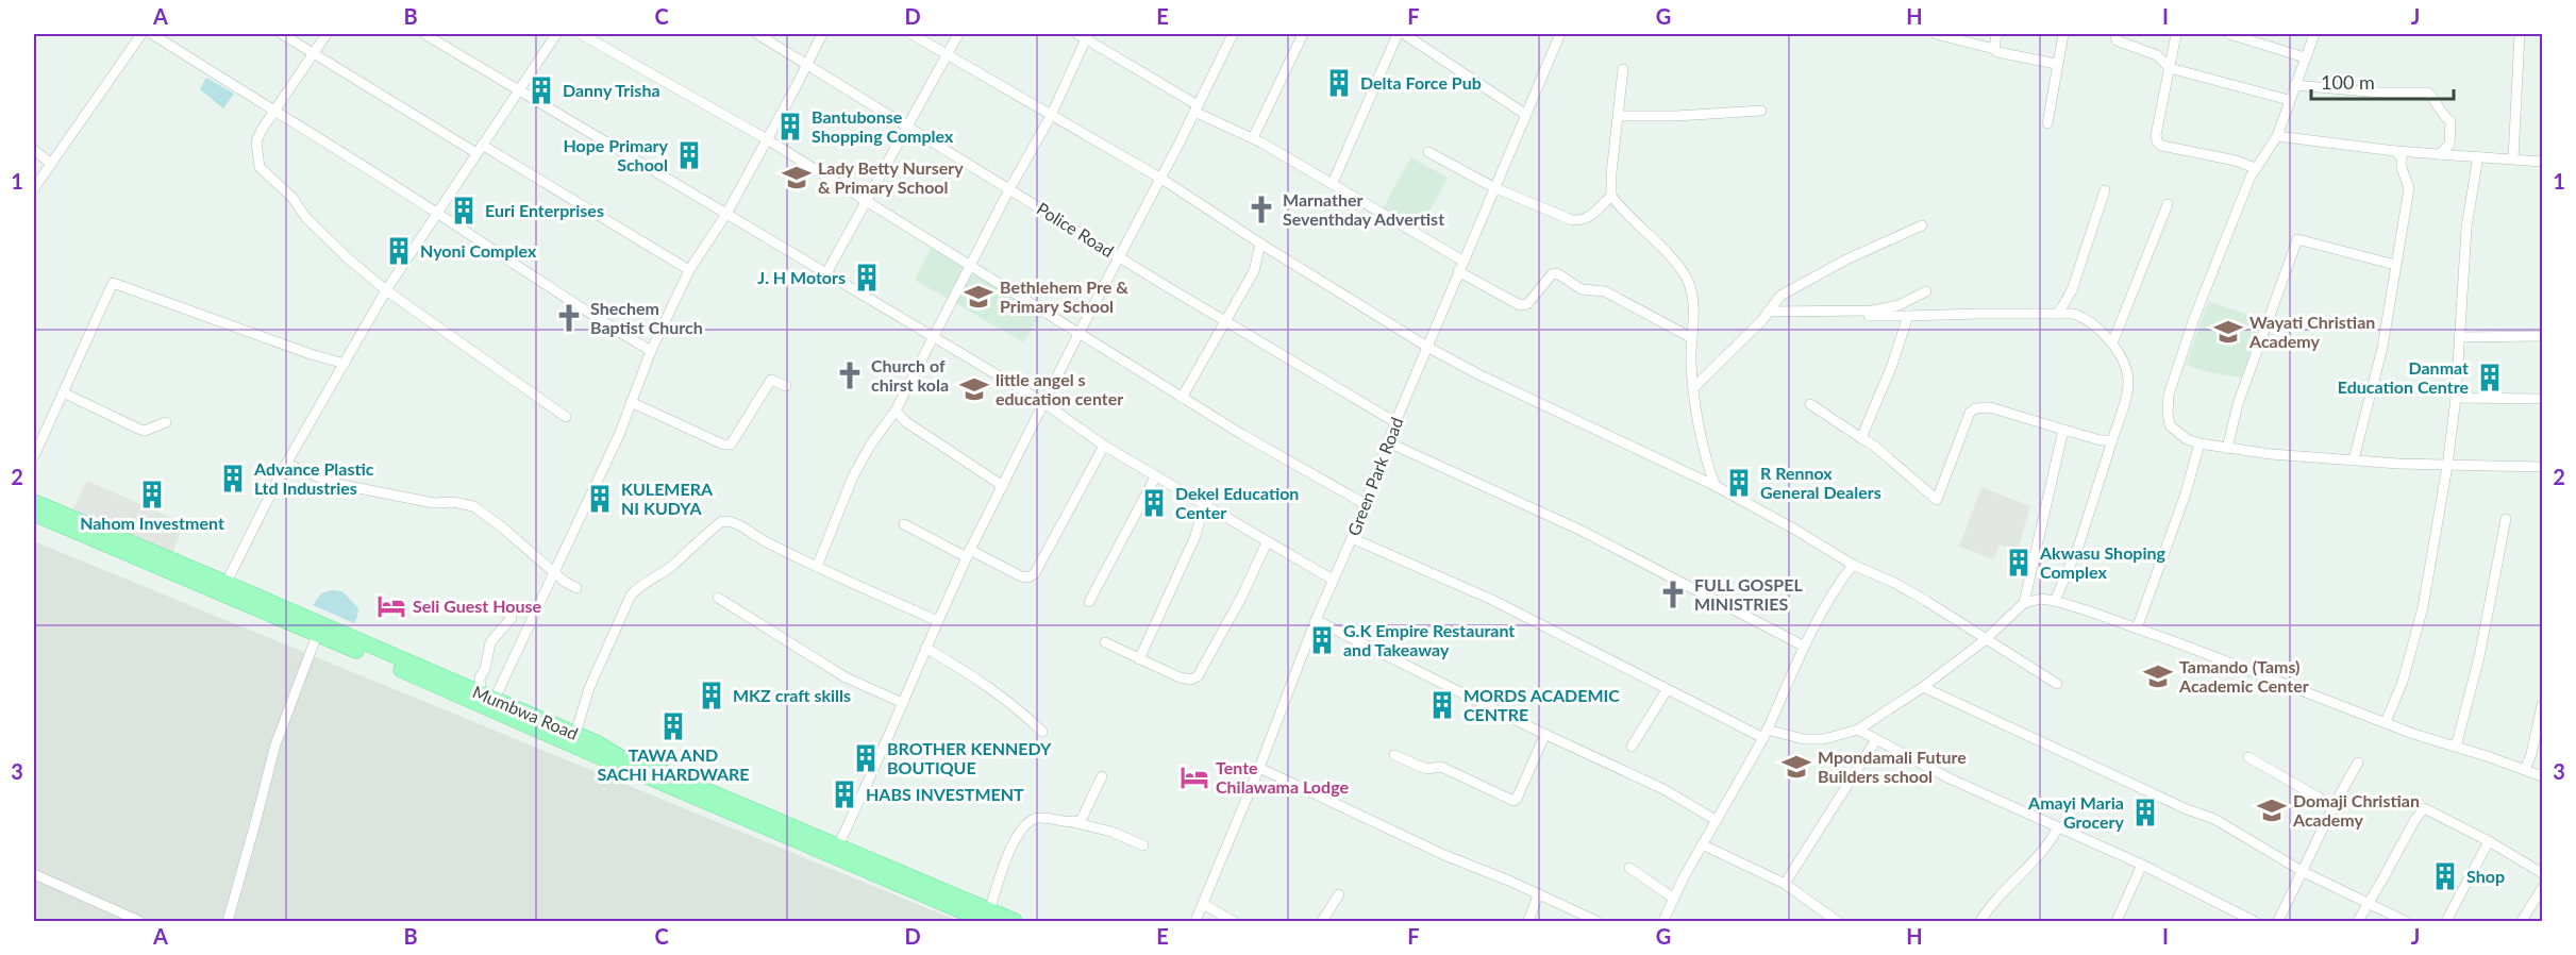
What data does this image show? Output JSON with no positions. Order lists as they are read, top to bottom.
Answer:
{
  "streets": {
    "main road": ["Mumbwa Road"],
    "street": ["Police Road", "Green Park Road"]
  },
  "crossings": [
    ["Police Road", "Green Park Road"]
  ],
  "places": {
    "building": [
      "Delta Force Pub",
      "Danny Trisha",
      "Bantubonse Shopping Complex",
      "Hope Primary School",
      "Euri Enterprises",
      "Nyoni Complex",
      "J. H Motors",
      "Danmat Education Centre",
      "Advance Plastic Ltd Industries",
      "R Rennox General Dealers",
      "Nahom Investment",
      "KULEMERA NI KUDYA",
      "Dekel Education Center",
      "Akwasu Shoping Complex",
      "G.K Empire Restaurant and Takeaway",
      "MKZ craft skills",
      "MORDS ACADEMIC CENTRE",
      "TAWA AND SACHI HARDWARE",
      "BROTHER KENNEDY BOUTIQUE",
      "HABS INVESTMENT",
      "Amayi Maria Grocery",
      "Shop"
    ],
    "school or university": [
      "Lady Betty Nursery & Primary School",
      "Bethlehem Pre & Primary School",
      "Wayati Christian Academy",
      "little angel s education center",
      "Tamando (Tams) Academic Center",
      "Mpondamali Future Builders school",
      "Domaji Christian Academy"
    ],
    "church": [
      "Marnather Seventhday Advertist",
      "Shechem Baptist Church",
      "Church of chirst kola",
      "FULL GOSPEL MINISTRIES"
    ],
    "hotel": ["Seli Guest House", "Tente Chilawama Lodge"]
  },
  "scale_bar": "100 m",
  "grid": {
    "columns": [
      "A",
      "B",
      "C",
      "D",
      "E",
      "F",
      "G",
      "H",
      "I",
      "J"
    ],
    "rows": ["1", "2", "3"]
  }
}
